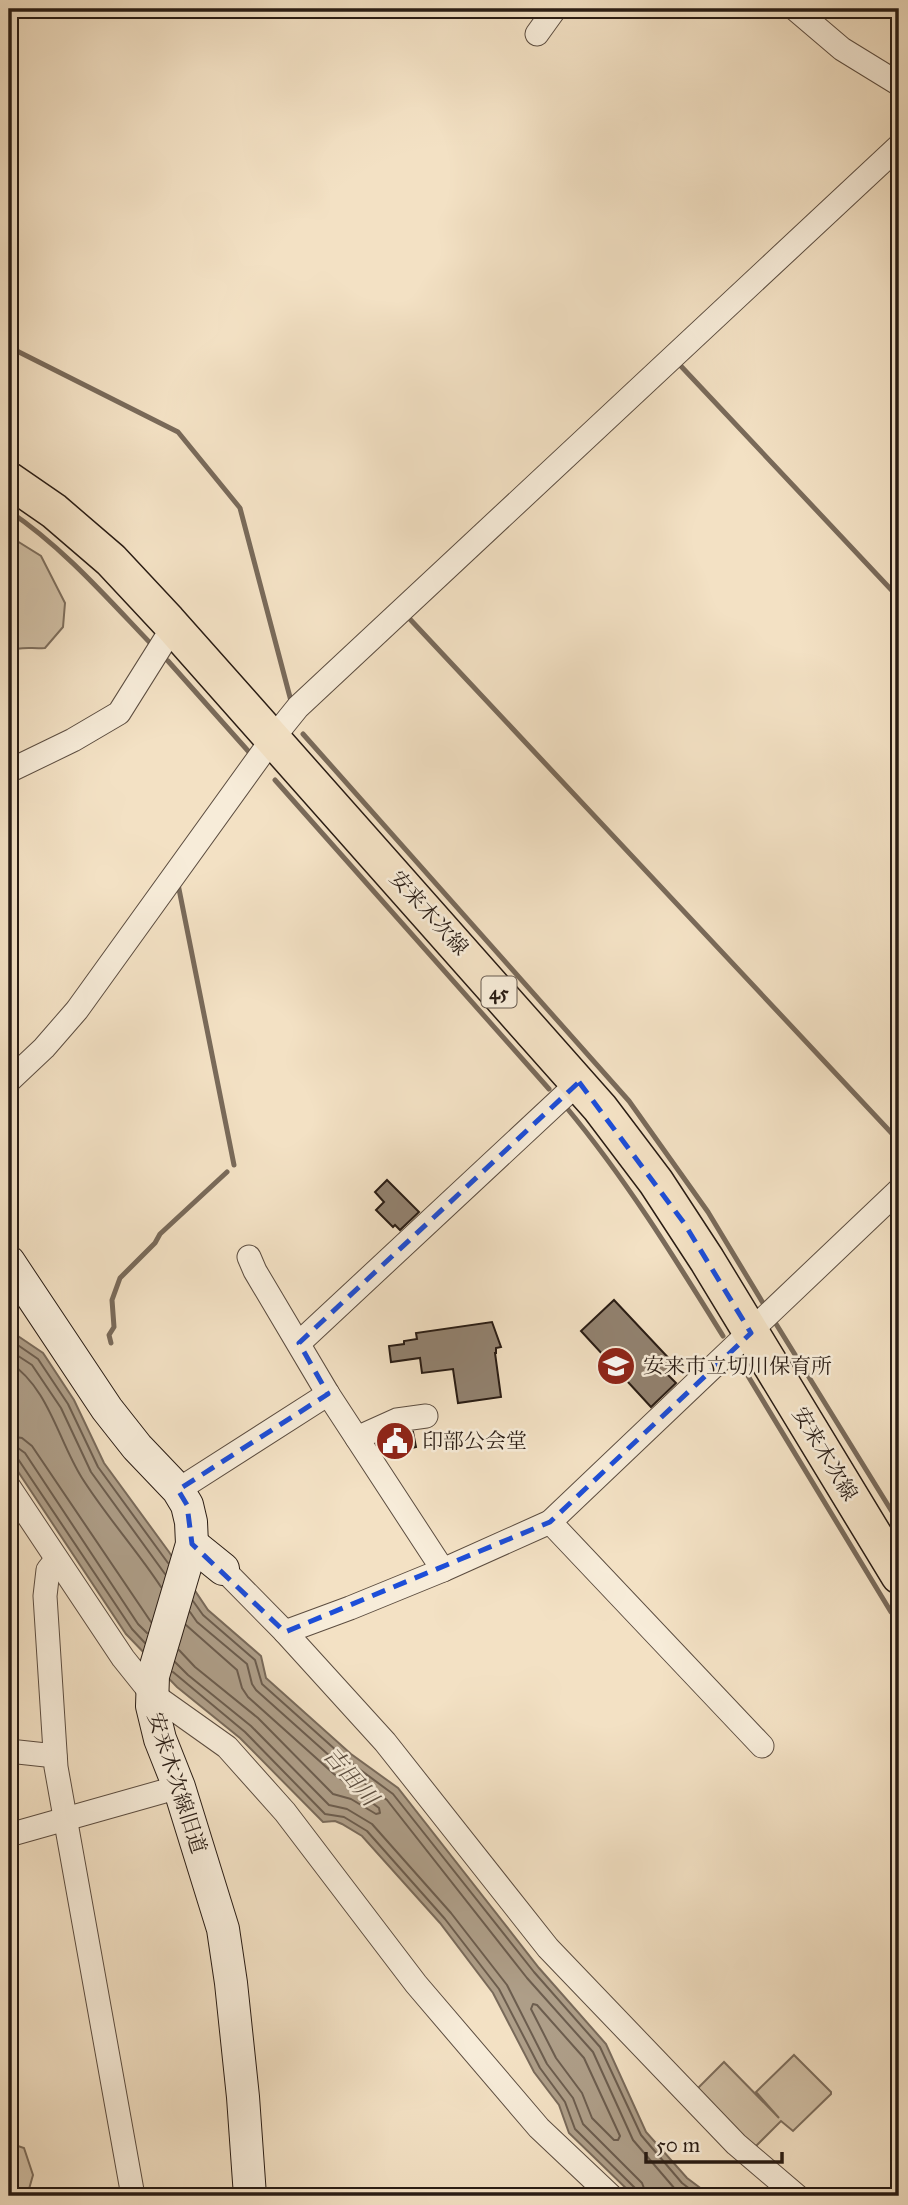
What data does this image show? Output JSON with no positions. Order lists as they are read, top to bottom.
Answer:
{
  "streets": {
    "main road": ["安来木次線", "45"],
    "street": ["安来木次線旧道"]
  },
  "water": ["吉田川"],
  "places": {
    "school or university": ["安来市立切川保育所"],
    "public building": ["印部公会堂"]
  },
  "scale_bar": "50 m"
}
